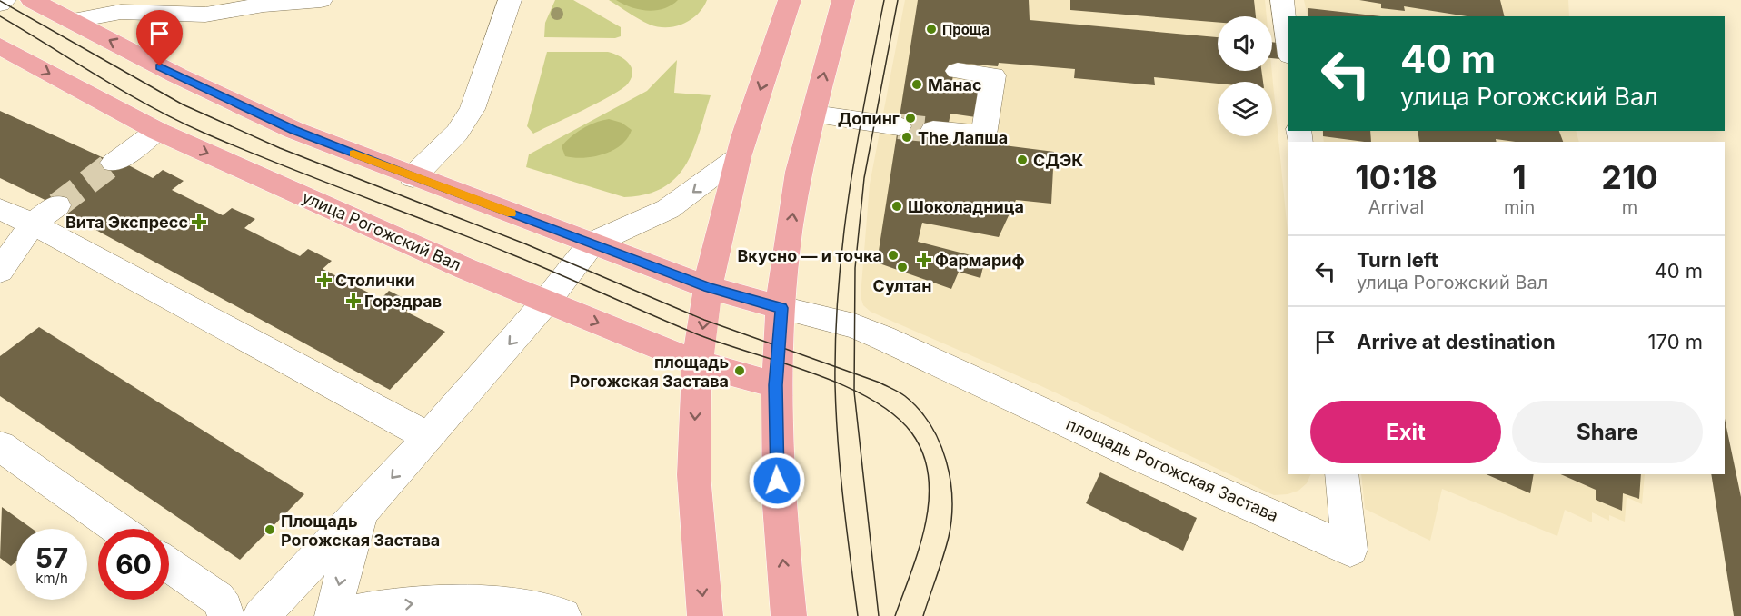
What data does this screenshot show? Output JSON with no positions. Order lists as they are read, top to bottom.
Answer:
{
  "streets": {
    "main road": ["улица Рогожский Вал"],
    "street": ["площадь Рогожская Застава"]
  },
  "places": {
    "other": [
      "Проща",
      "Манас",
      "Допинг",
      "The Лапша",
      "СДЭК",
      "Шоколадница",
      "Вкусно — и точка",
      "Султан",
      "площадь Рогожская Застава",
      "Площадь Рогожская Застава"
    ],
    "health": [
      "Вита Экспресс",
      "Фармариф",
      "Столички",
      "Горздрав"
    ]
  },
  "page": {
    "turn": ["40 m", "улица Рогожский Вал"],
    "eta": [
      "10:18",
      "Arrival",
      "1",
      "min",
      "210",
      "m"
    ],
    "list": [
      {
        "name": "Turn left",
        "note": "улица Рогожский Вал",
        "value": "40 m"
      },
      {
        "name": "Arrive at destination",
        "value": "170 m"
      }
    ],
    "buttons": ["Exit", "Share"],
    "speed": "57 km/h",
    "limit": "60"
  }
}
